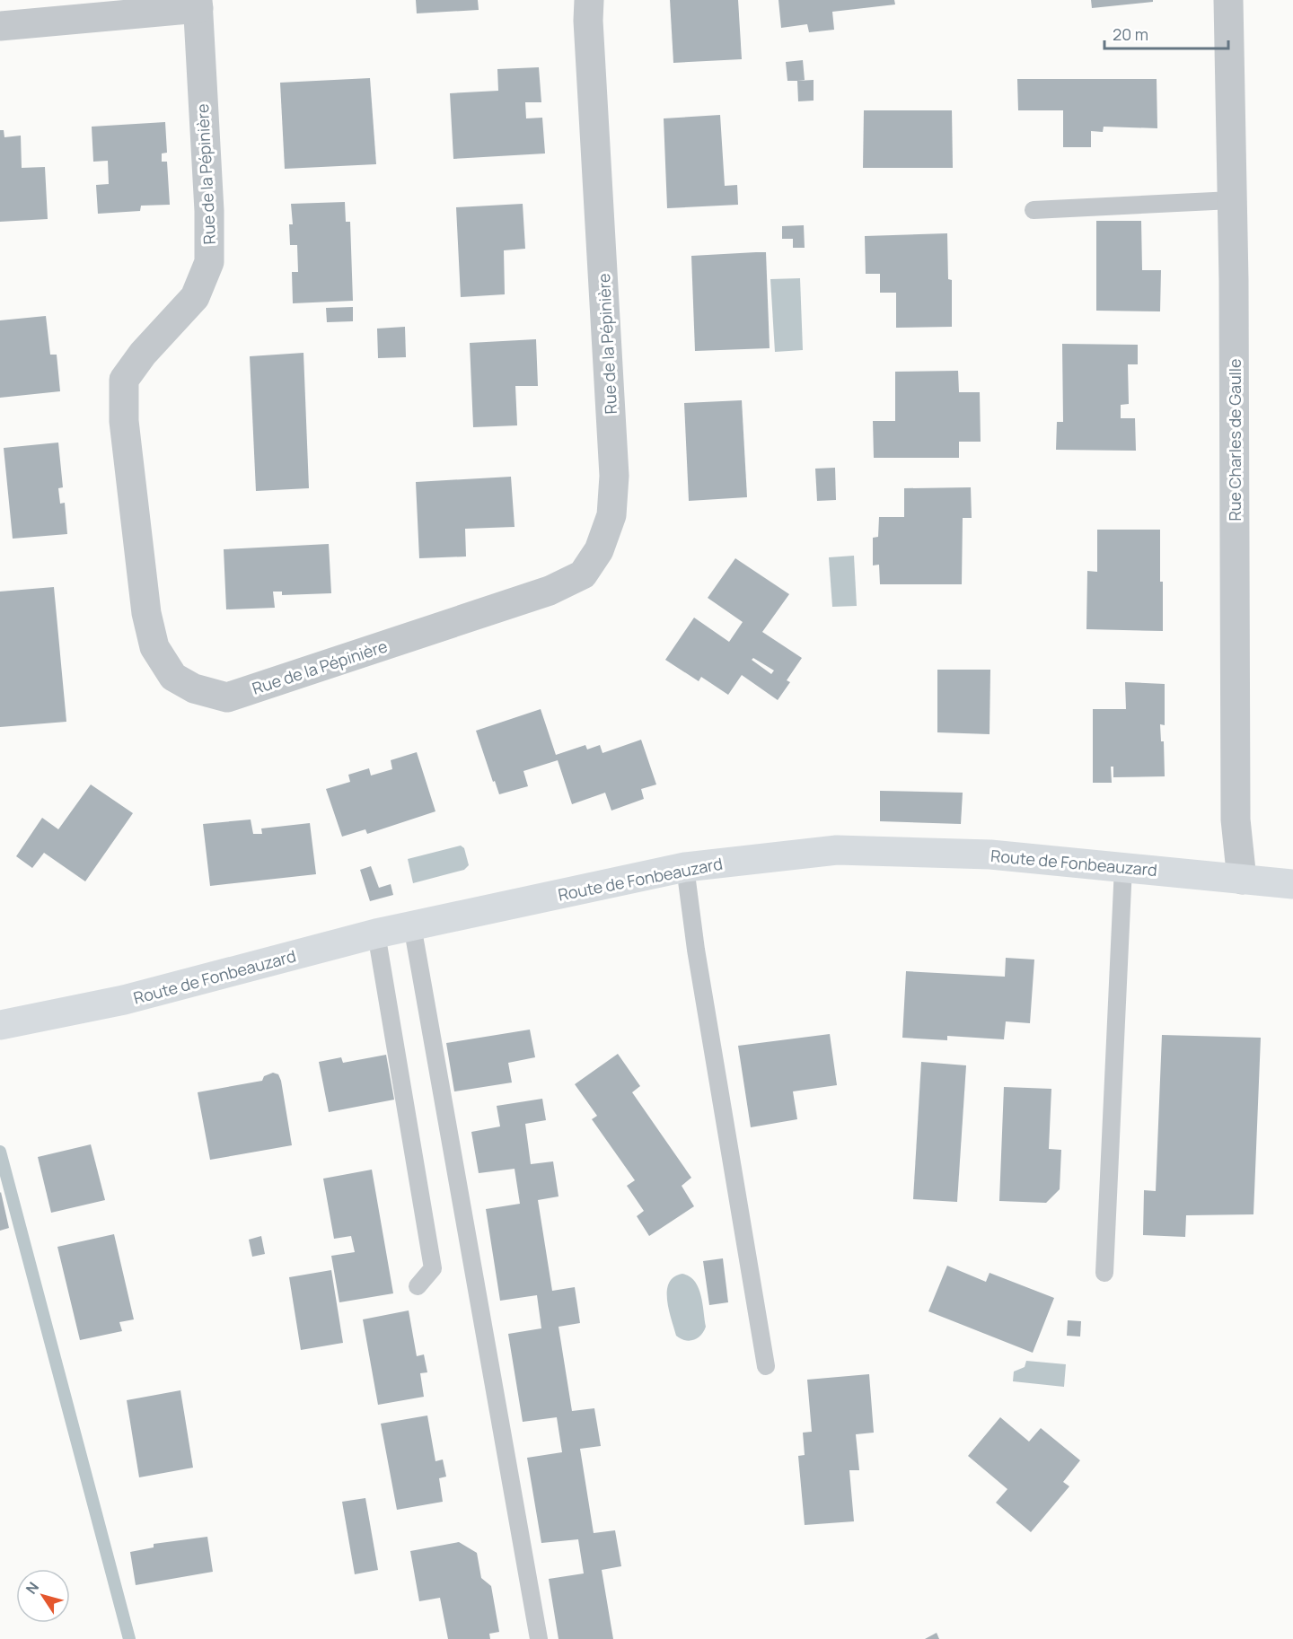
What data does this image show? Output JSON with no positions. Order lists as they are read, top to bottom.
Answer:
{
  "streets": {
    "street": ["Rue de la Pépinière", "Rue Charles de Gaulle", "Route de Fonbeauzard"]
  },
  "crossings": [
    ["Rue Charles de Gaulle", "Route de Fonbeauzard"]
  ],
  "scale_bar": "20 m",
  "north": "top left"
}
